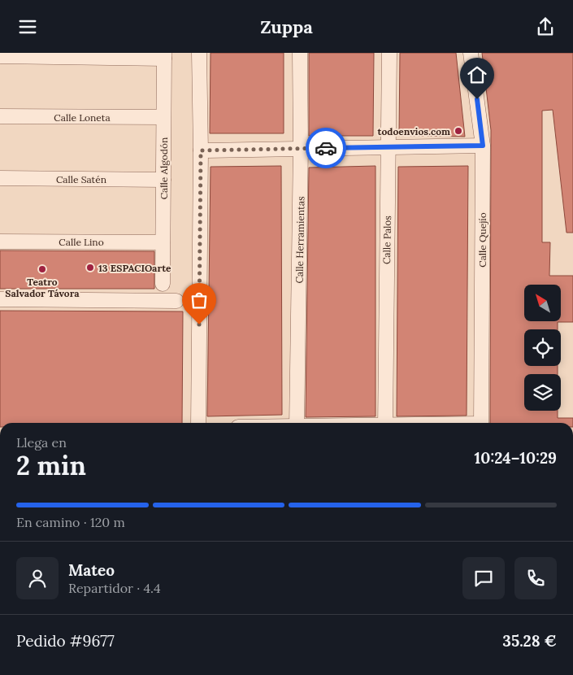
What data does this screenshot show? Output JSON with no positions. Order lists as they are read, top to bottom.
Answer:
{
  "streets": {
    "street": [
      "Calle Loneta",
      "Calle Algodón",
      "Calle Satén",
      "Calle Herramientas",
      "Calle Palos",
      "Calle Quejío",
      "Calle Lino"
    ]
  },
  "crossings": [
    ["Calle Loneta", "Calle Algodón"],
    ["Calle Algodón", "Calle Satén"],
    ["Calle Algodón", "Calle Lino"]
  ],
  "places": ["todoenvios.com", "13 ESPACIOarte", "Teatro Salvador Távora"],
  "north": "top left",
  "page": {
    "header": "Zuppa",
    "heading": ["2 min", "Llega en", "10:24–10:29"],
    "panel": [
      "Mateo",
      "Repartidor · 4.4",
      "Pedido #9677",
      "35.28 €"
    ],
    "bar": "En camino · 120 m"
  }
}
